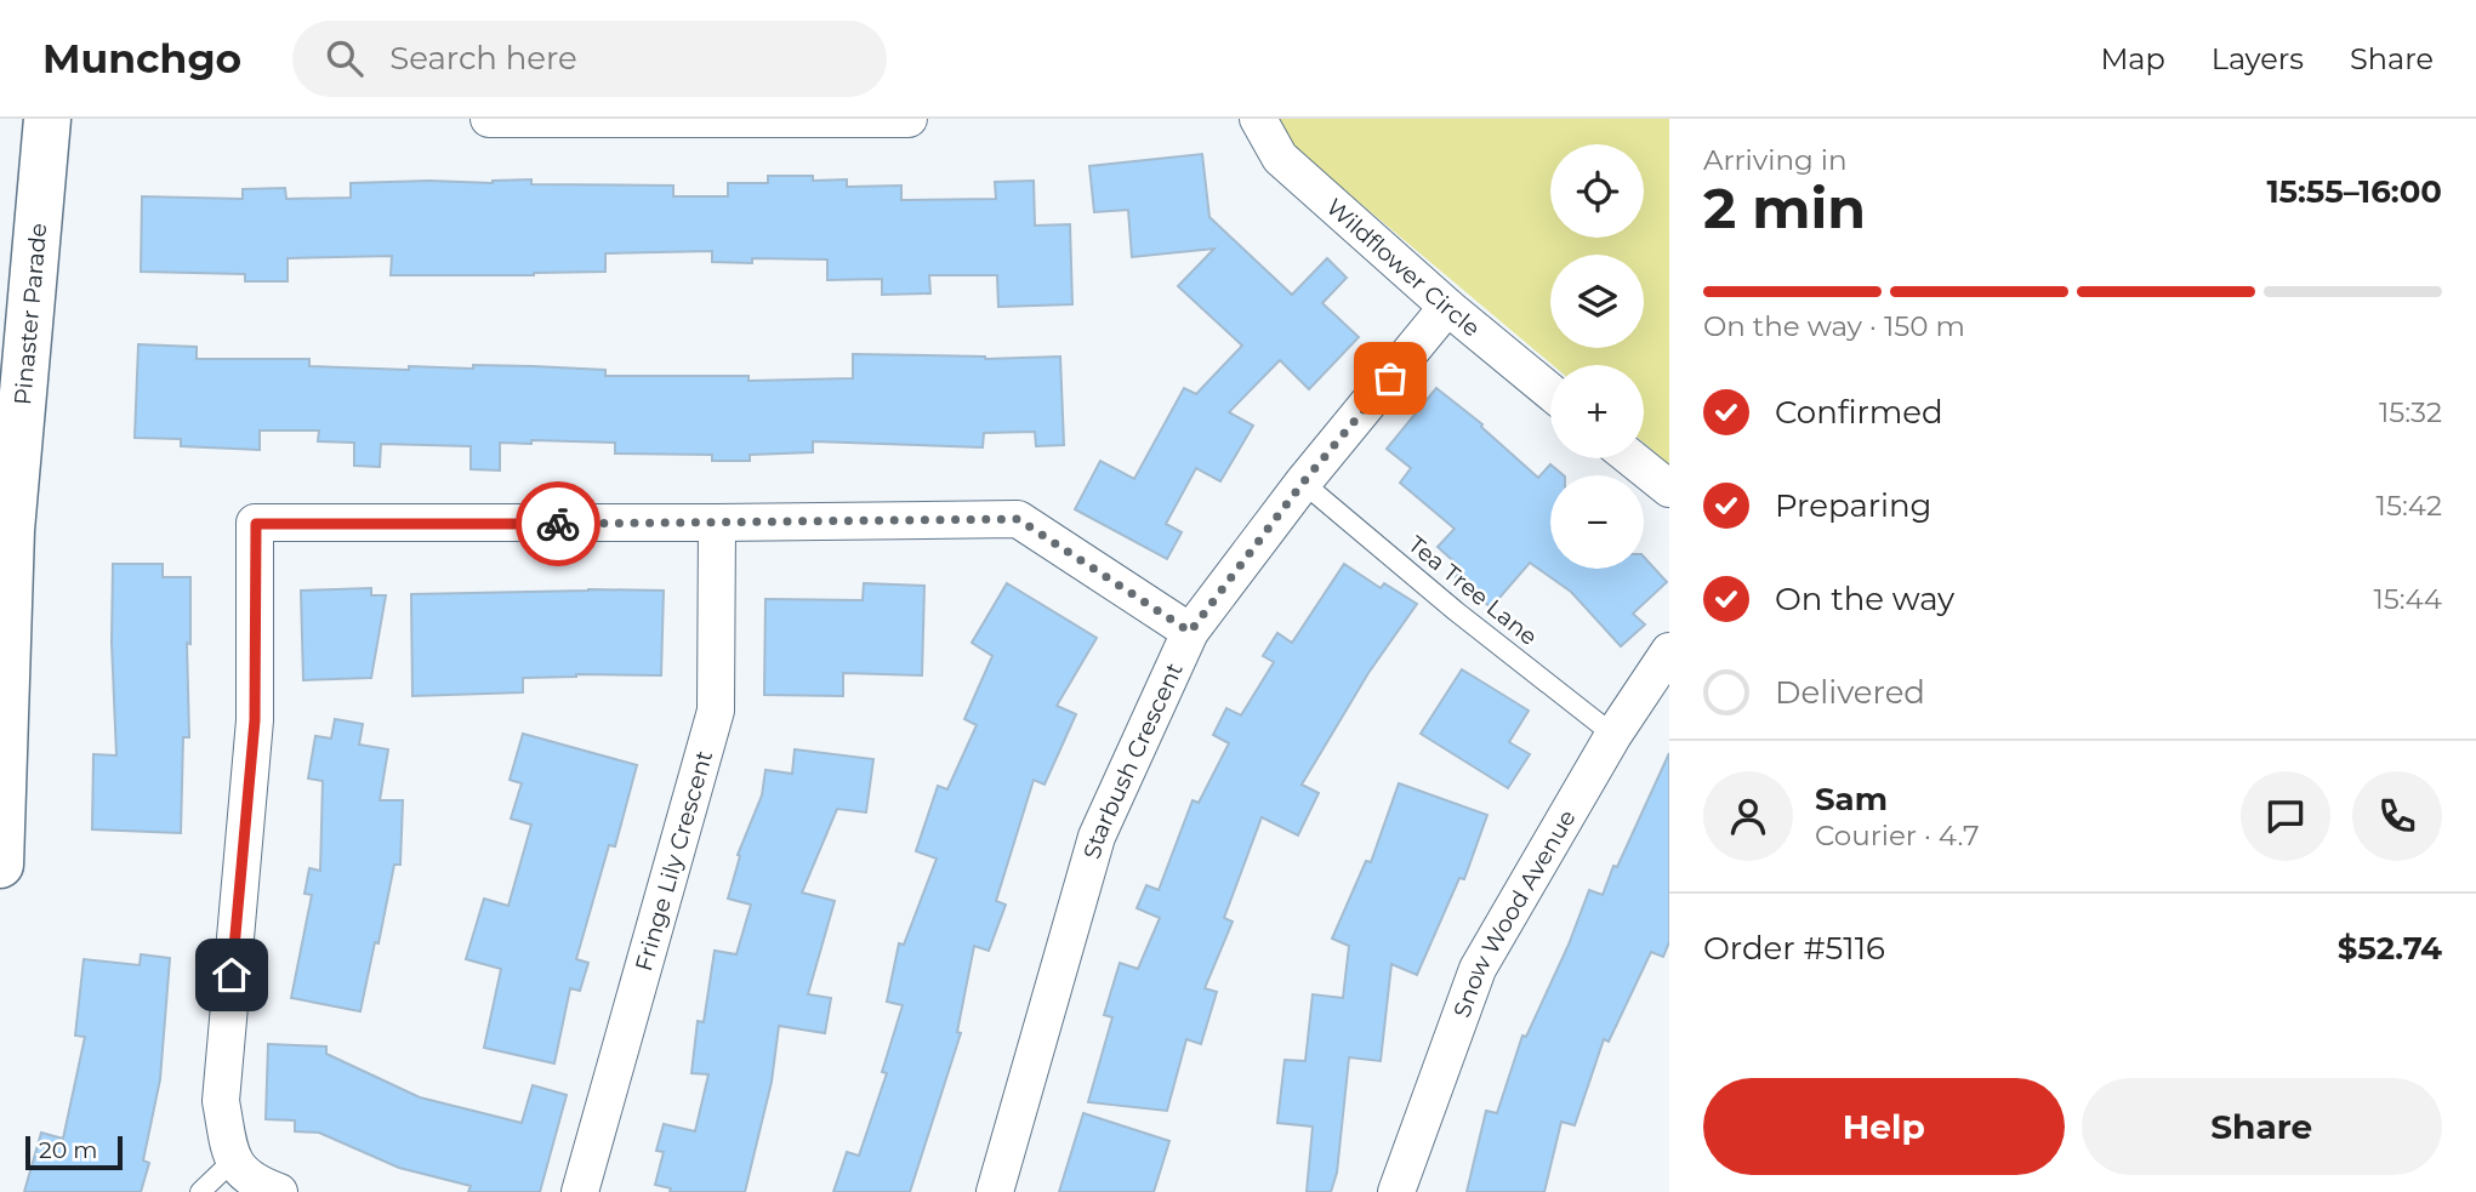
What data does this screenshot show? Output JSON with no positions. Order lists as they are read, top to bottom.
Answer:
{
  "streets": {
    "main road": ["Pinaster Parade"],
    "street": [
      "Wildflower Circle",
      "Starbush Crescent",
      "Fringe Lily Crescent",
      "Snow Wood Avenue"
    ],
    "lane": ["Tea Tree Lane"]
  },
  "crossings": [
    ["Wildflower Circle", "Starbush Crescent"],
    ["Tea Tree Lane", "Starbush Crescent"],
    ["Tea Tree Lane", "Snow Wood Avenue"]
  ],
  "scale_bar": "20 m",
  "page": {
    "header": "Munchgo",
    "search": "Search here",
    "nav": ["Map", "Layers", "Share"],
    "heading": ["2 min", "Arriving in", "15:55–16:00"],
    "panel": [
      "Sam",
      "Courier · 4.7",
      "Order #5116",
      "$52.74"
    ],
    "map_buttons": ["+", "−"],
    "bar": "On the way · 150 m",
    "list": [
      ["Confirmed", "15:32"],
      ["Preparing", "15:42"],
      ["On the way", "15:44"],
      "Delivered"
    ],
    "buttons": ["Help", "Share"],
    "scale": "20 m"
  }
}
